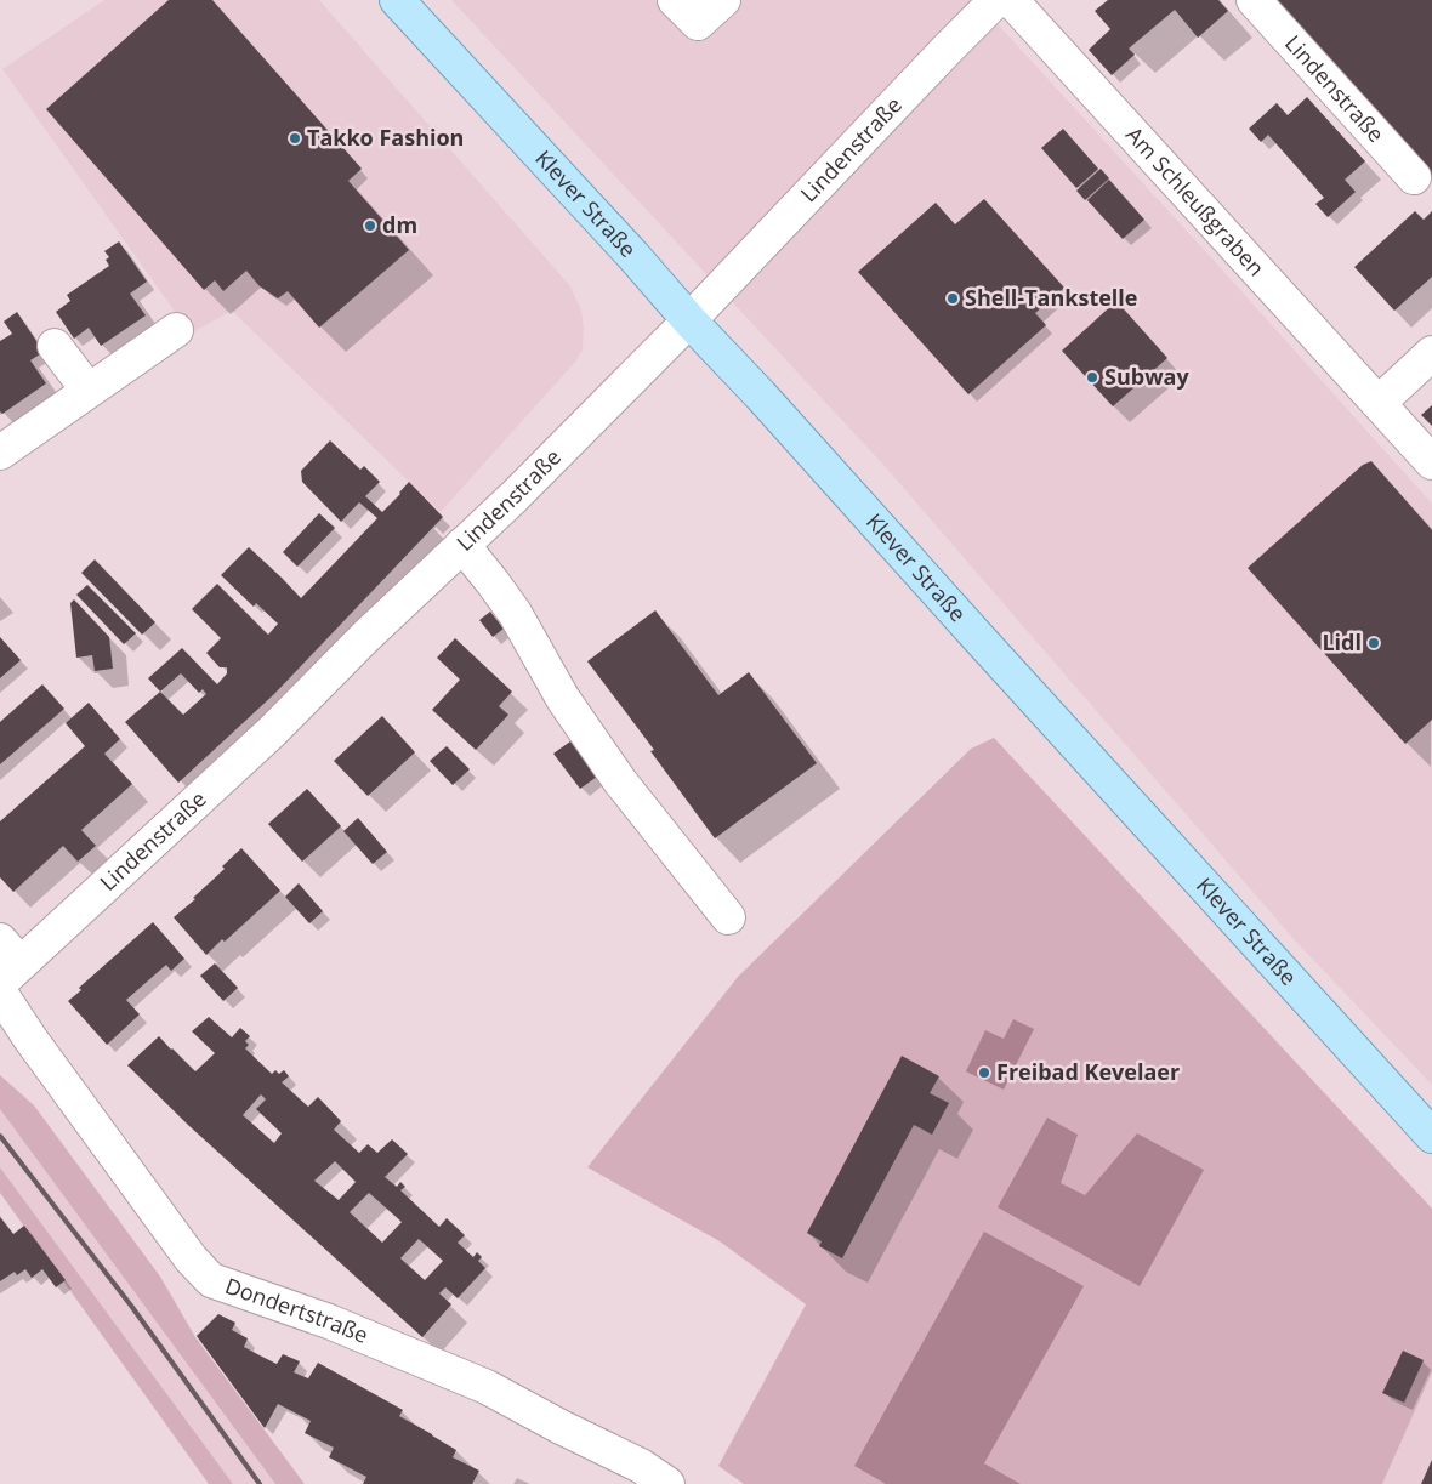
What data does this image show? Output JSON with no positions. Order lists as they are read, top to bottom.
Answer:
{
  "streets": {
    "main road": ["Klever Straße"],
    "street": ["Lindenstraße", "Am Schleußgraben", "Dondertstraße"]
  },
  "crossings": [
    ["Lindenstraße", "Klever Straße"]
  ],
  "places": [
    "Takko Fashion",
    "dm",
    "Shell-Tankstelle",
    "Subway",
    "Lidl",
    "Freibad Kevelaer"
  ]
}
